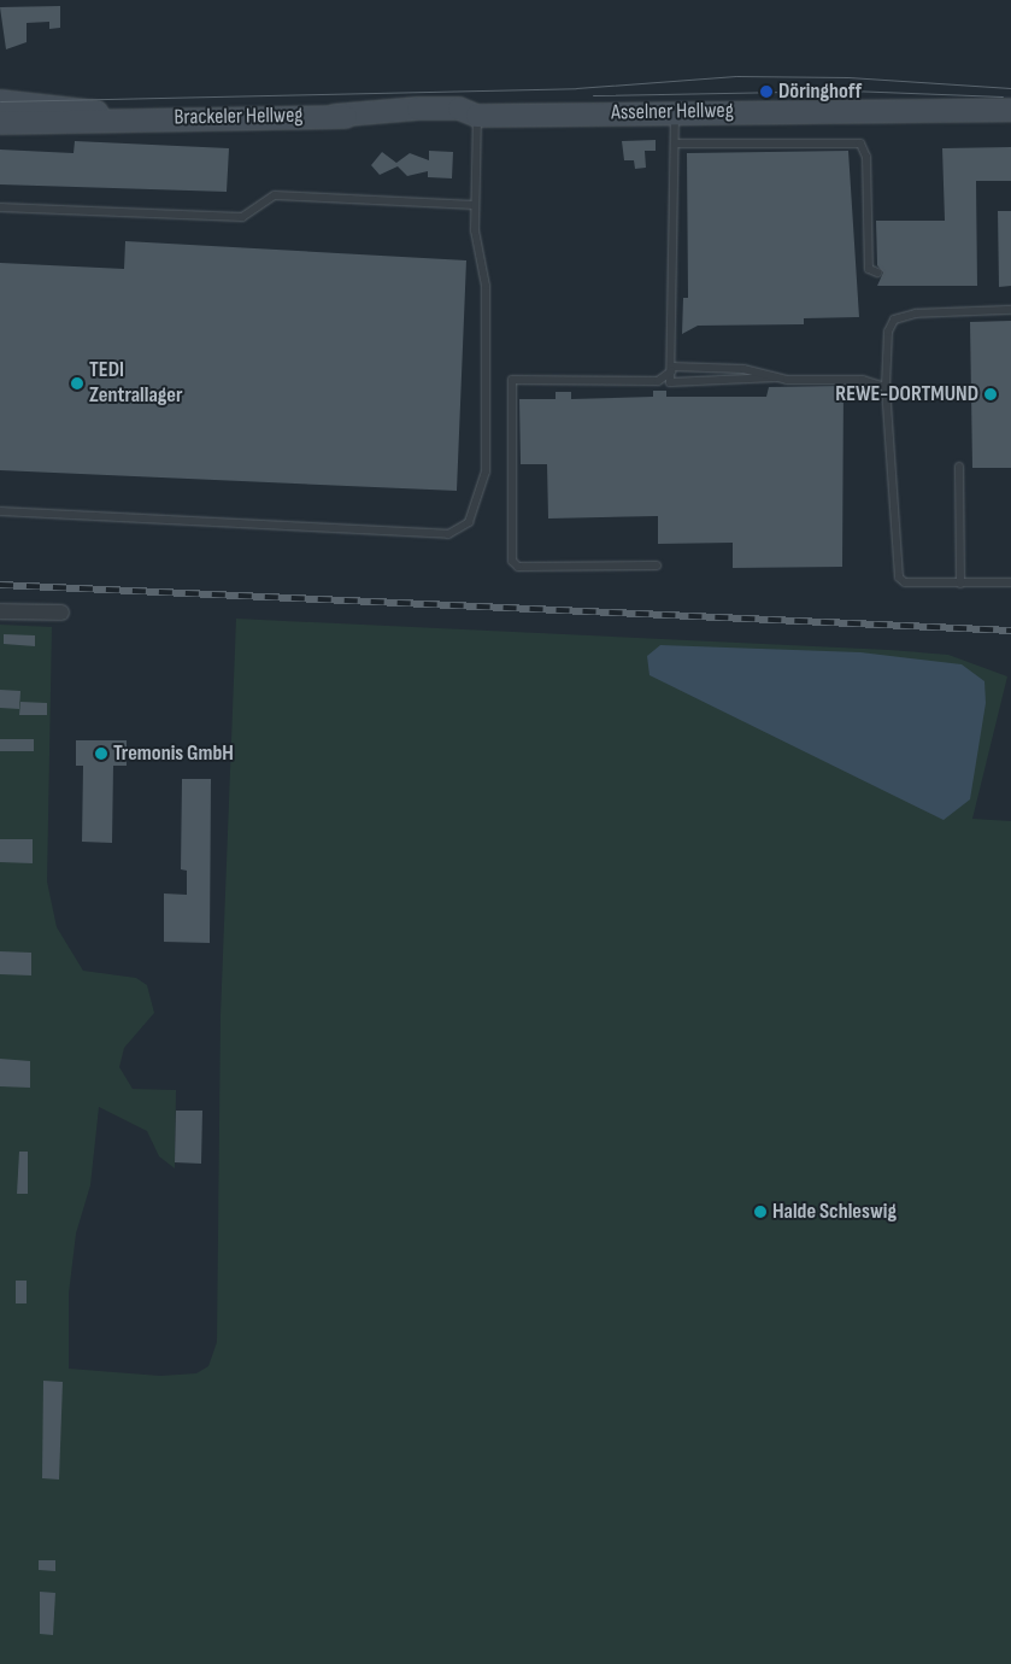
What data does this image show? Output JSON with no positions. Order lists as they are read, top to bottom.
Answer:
{
  "streets": {
    "main road": ["Asselner Hellweg", "Brackeler Hellweg"]
  },
  "crossings": [
    ["Asselner Hellweg", "Brackeler Hellweg"]
  ],
  "places": [
    "Döringhoff",
    "TEDI Zentrallager",
    "REWE-DORTMUND",
    "Tremonis GmbH",
    "Halde Schleswig"
  ]
}
